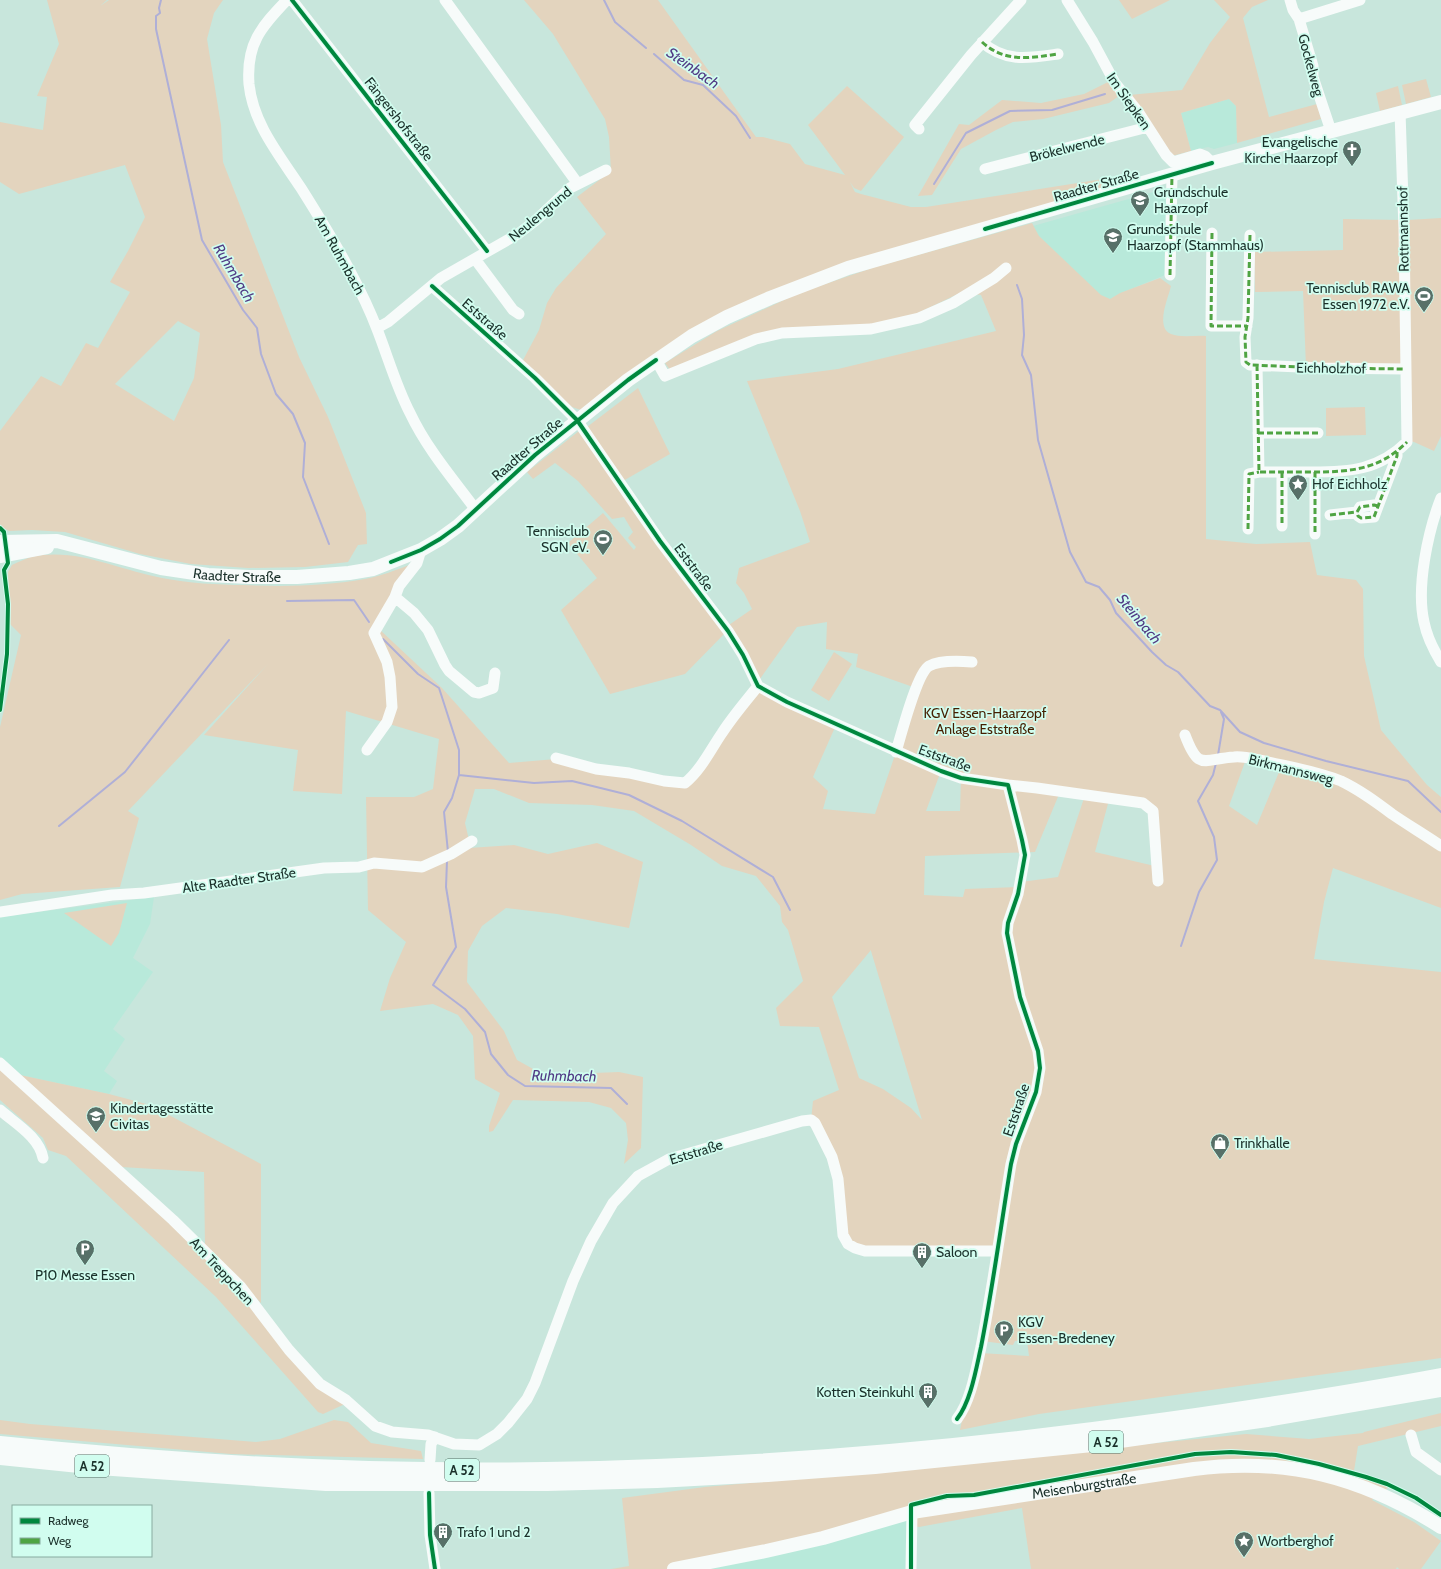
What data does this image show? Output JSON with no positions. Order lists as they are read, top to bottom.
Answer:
{
  "streets": {
    "highway": ["A 52"],
    "main road": ["Raadter Straße", "Meisenburgstraße"],
    "street": [
      "Gockelweg",
      "Im Siepken",
      "Fängershofstraße",
      "Brökelwende",
      "Neulengrund",
      "Rottmannshof",
      "Am Ruhmbach",
      "Eststraße",
      "Eichholzhof",
      "Birkmannsweg",
      "Alte Raadter Straße",
      "Am Treppchen"
    ]
  },
  "crossings": [
    ["Gockelweg", "Raadter Straße"],
    ["Im Siepken", "Brökelwende"],
    ["Im Siepken", "Raadter Straße"],
    ["Fängershofstraße", "Neulengrund"],
    ["Raadter Straße", "Rottmannshof"],
    ["Raadter Straße", "Am Ruhmbach"],
    ["Raadter Straße", "Eststraße"],
    ["Neulengrund", "Am Ruhmbach"],
    ["Neulengrund", "Eststraße"],
    ["Rottmannshof", "Eichholzhof"],
    ["Eststraße", "Am Treppchen"]
  ],
  "water": ["Steinbach", "Ruhmbach"],
  "parks": ["KGV Essen-Haarzopf Anlage Eststraße"],
  "places": {
    "church": ["Evangelische Kirche Haarzopf"],
    "school or university": ["Grundschule Haarzopf", "Grundschule Haarzopf (Stammhaus)", "Kindertagesstätte Civitas"],
    "sports": ["Tennisclub RAWA Essen 1972 e.V.", "Tennisclub SGN eV."],
    "place": ["Hof Eichholz", "Wortberghof"],
    "shop": ["Trinkhalle"],
    "parking": ["P10 Messe Essen", "KGV Essen-Bredeney"],
    "building": ["Saloon", "Kotten Steinkuhl", "Trafo 1 und 2"]
  },
  "legend": ["Radweg", "Weg"]
}
